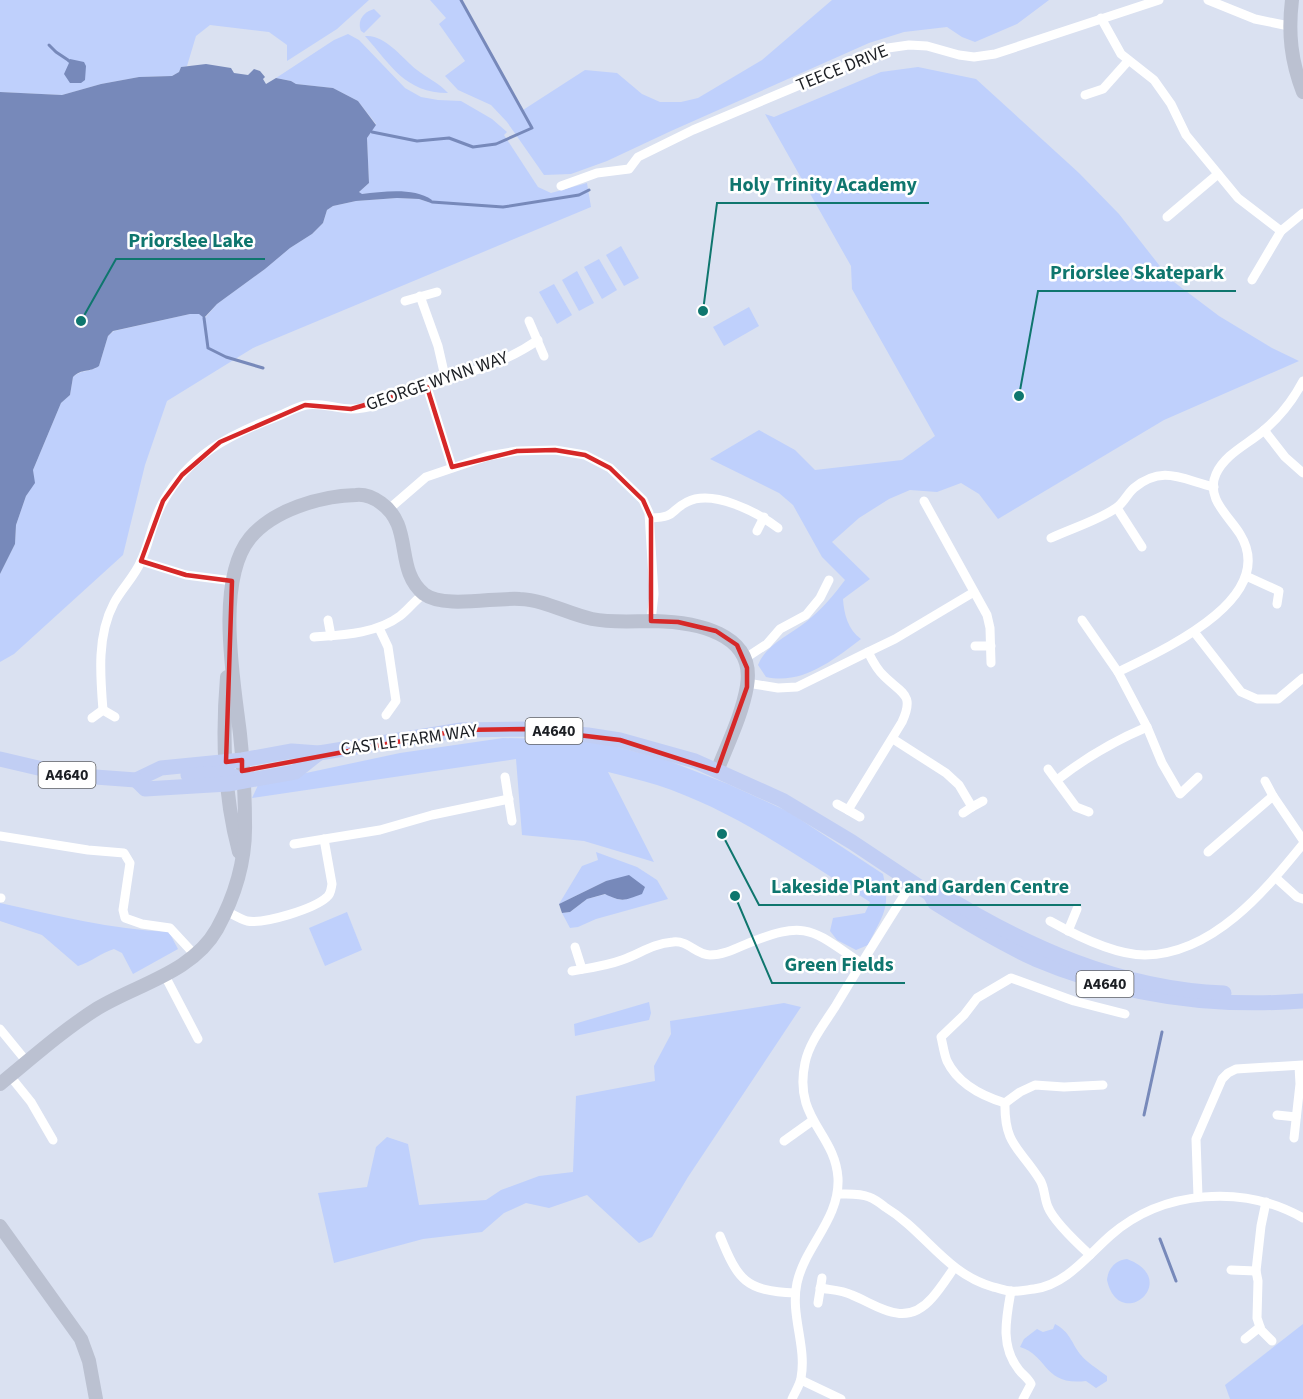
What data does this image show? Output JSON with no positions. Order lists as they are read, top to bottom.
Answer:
{
  "streets": {
    "main road": ["A4640", "CASTLE FARM WAY"],
    "street": ["TEECE DRIVE", "GEORGE WYNN WAY"]
  },
  "places": [
    "Holy Trinity Academy",
    "Priorslee Lake",
    "Priorslee Skatepark",
    "Lakeside Plant and Garden Centre",
    "Green Fields"
  ]
}
